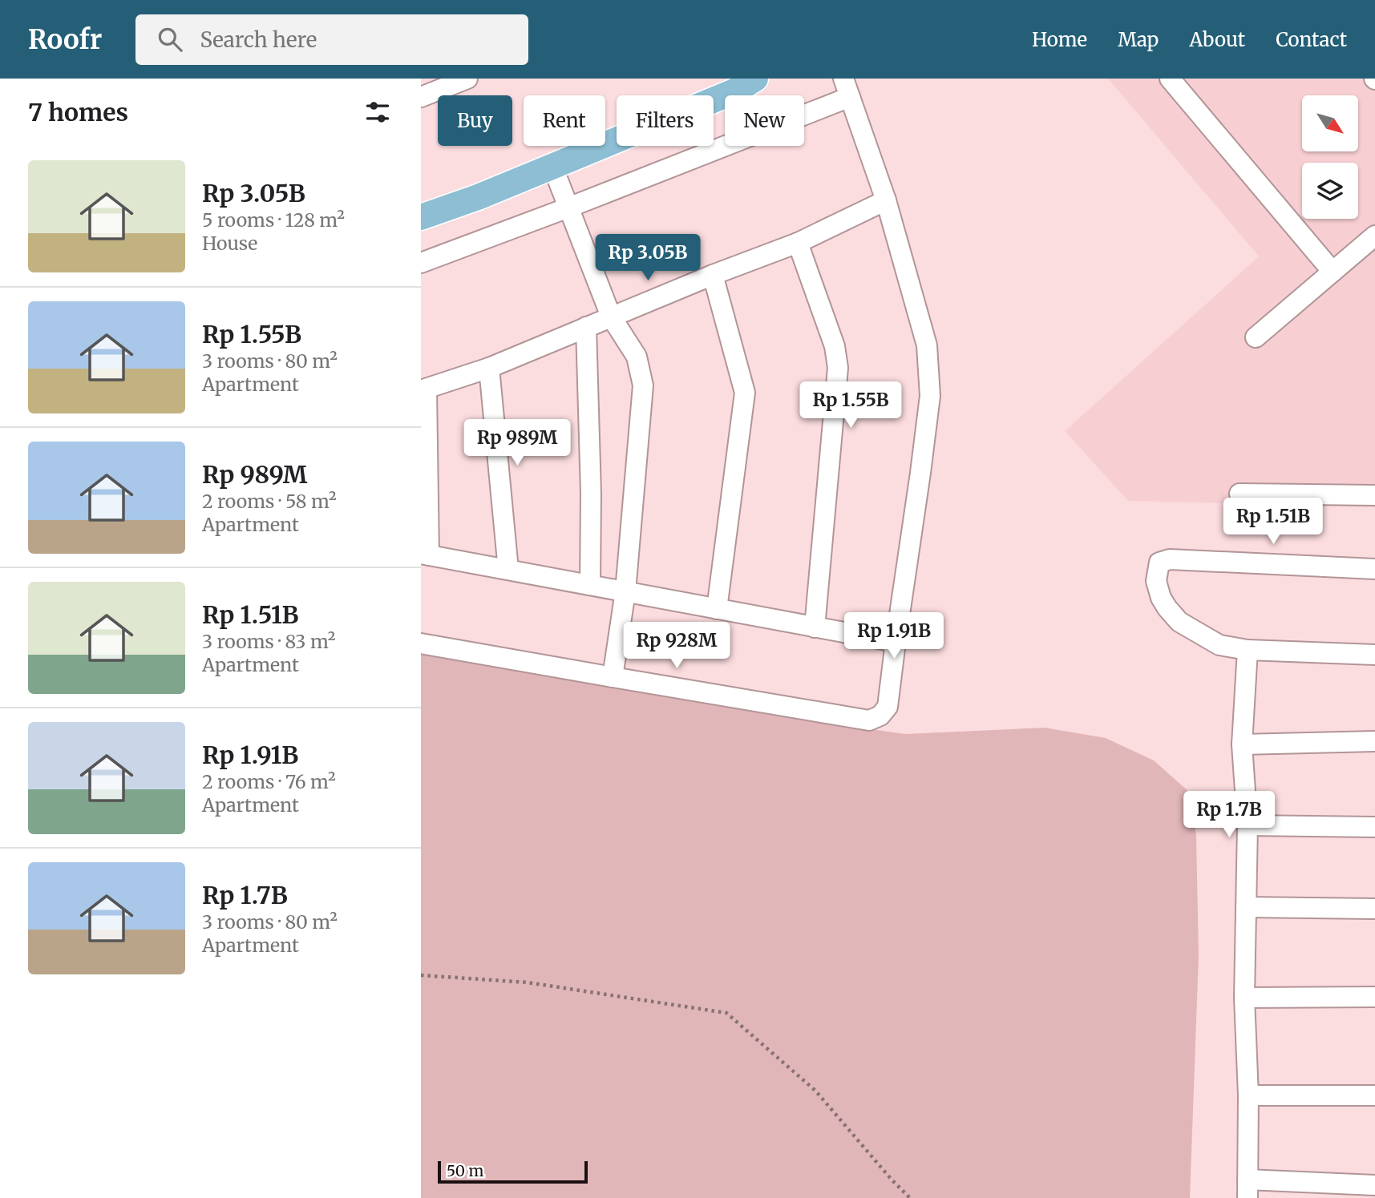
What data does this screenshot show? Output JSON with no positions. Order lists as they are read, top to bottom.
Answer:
{
  "scale_bar": "50 m",
  "north": "bottom right",
  "page": {
    "header": "Roofr",
    "search": "Search here",
    "nav": [
      "Home",
      "Map",
      "About",
      "Contact"
    ],
    "heading": "7 homes",
    "chip": [
      "Buy",
      "Rent",
      "Filters",
      "New"
    ],
    "list": [
      {
        "name": "Rp 3.05B",
        "note": "5 rooms · 128 m² · House"
      },
      {
        "name": "Rp 1.55B",
        "note": "3 rooms · 80 m² · Apartment"
      },
      {
        "name": "Rp 989M",
        "note": "2 rooms · 58 m² · Apartment"
      },
      {
        "name": "Rp 1.51B",
        "note": "3 rooms · 83 m² · Apartment"
      },
      {
        "name": "Rp 1.91B",
        "note": "2 rooms · 76 m² · Apartment"
      },
      {
        "name": "Rp 1.7B",
        "note": "3 rooms · 80 m² · Apartment"
      }
    ],
    "price": [
      "Rp 3.05B",
      "Rp 1.55B",
      "Rp 989M",
      "Rp 1.51B",
      "Rp 1.91B",
      "Rp 928M",
      "Rp 1.7B"
    ],
    "scale": "50 m"
  }
}
